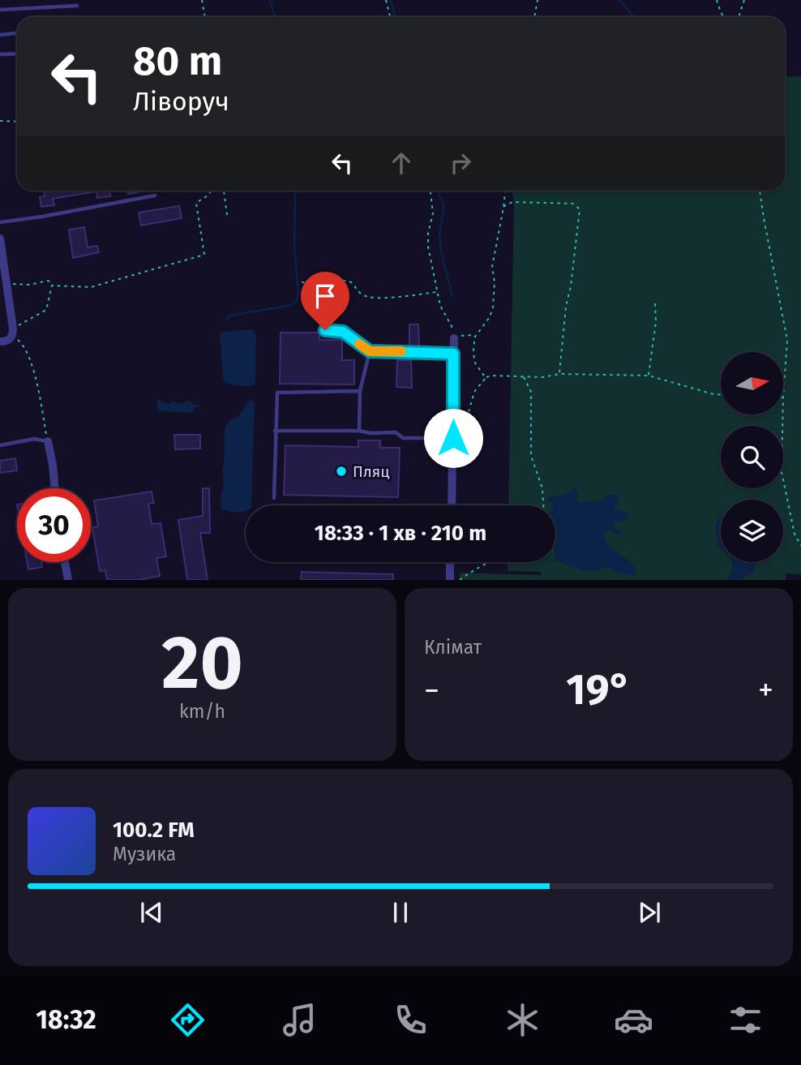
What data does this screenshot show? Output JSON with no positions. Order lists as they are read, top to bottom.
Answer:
{
  "places": ["Пляц"],
  "north": "right",
  "page": {
    "turn": ["80 m", "Ліворуч"],
    "limit": "30",
    "trip": "18:33 · 1 хв · 210 m",
    "tile": [
      ["20", "km/h"],
      "Клімат"
    ],
    "heat": ["−", "19°", "+"],
    "song": ["100.2 FM", "Музика"],
    "tabs": "18:32"
  }
}
